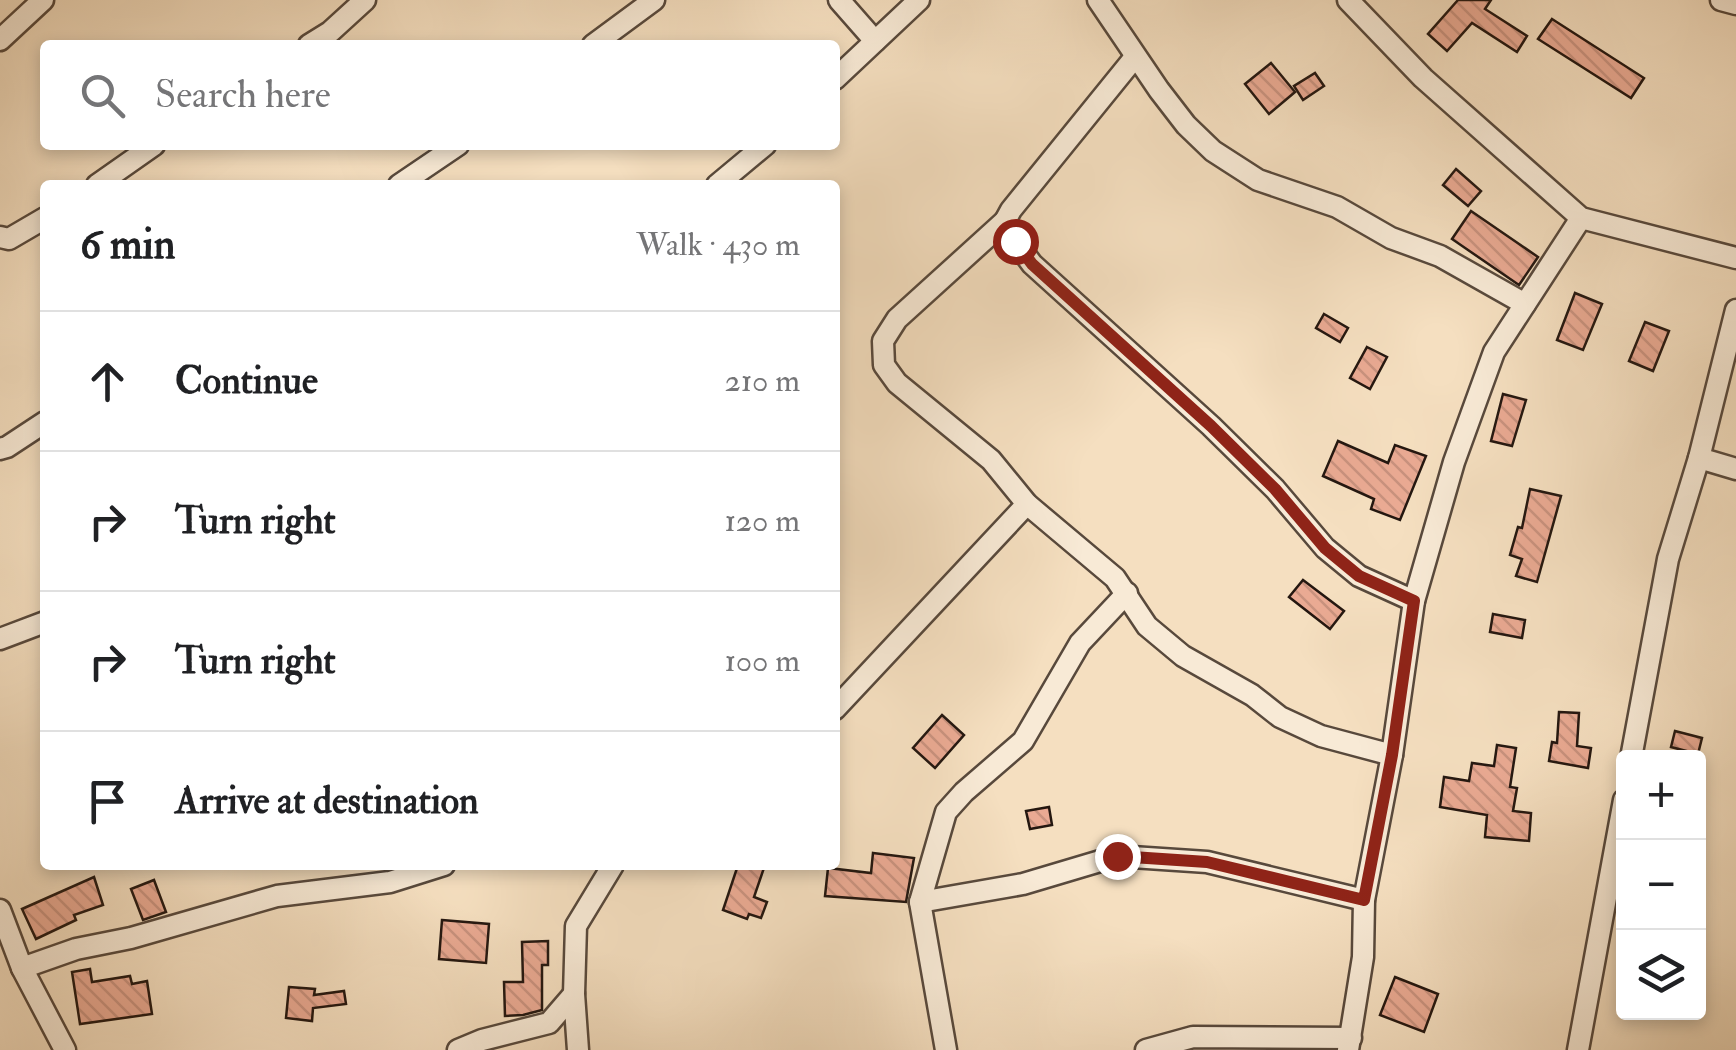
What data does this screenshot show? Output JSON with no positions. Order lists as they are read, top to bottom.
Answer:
{
  "page": {
    "search": "Search here",
    "heading": ["6 min", "Walk · 430 m"],
    "list": [
      ["Continue", "210 m"],
      ["Turn right", "120 m"],
      ["Turn right", "100 m"],
      "Arrive at destination"
    ],
    "map_buttons": ["+", "−"]
  }
}
